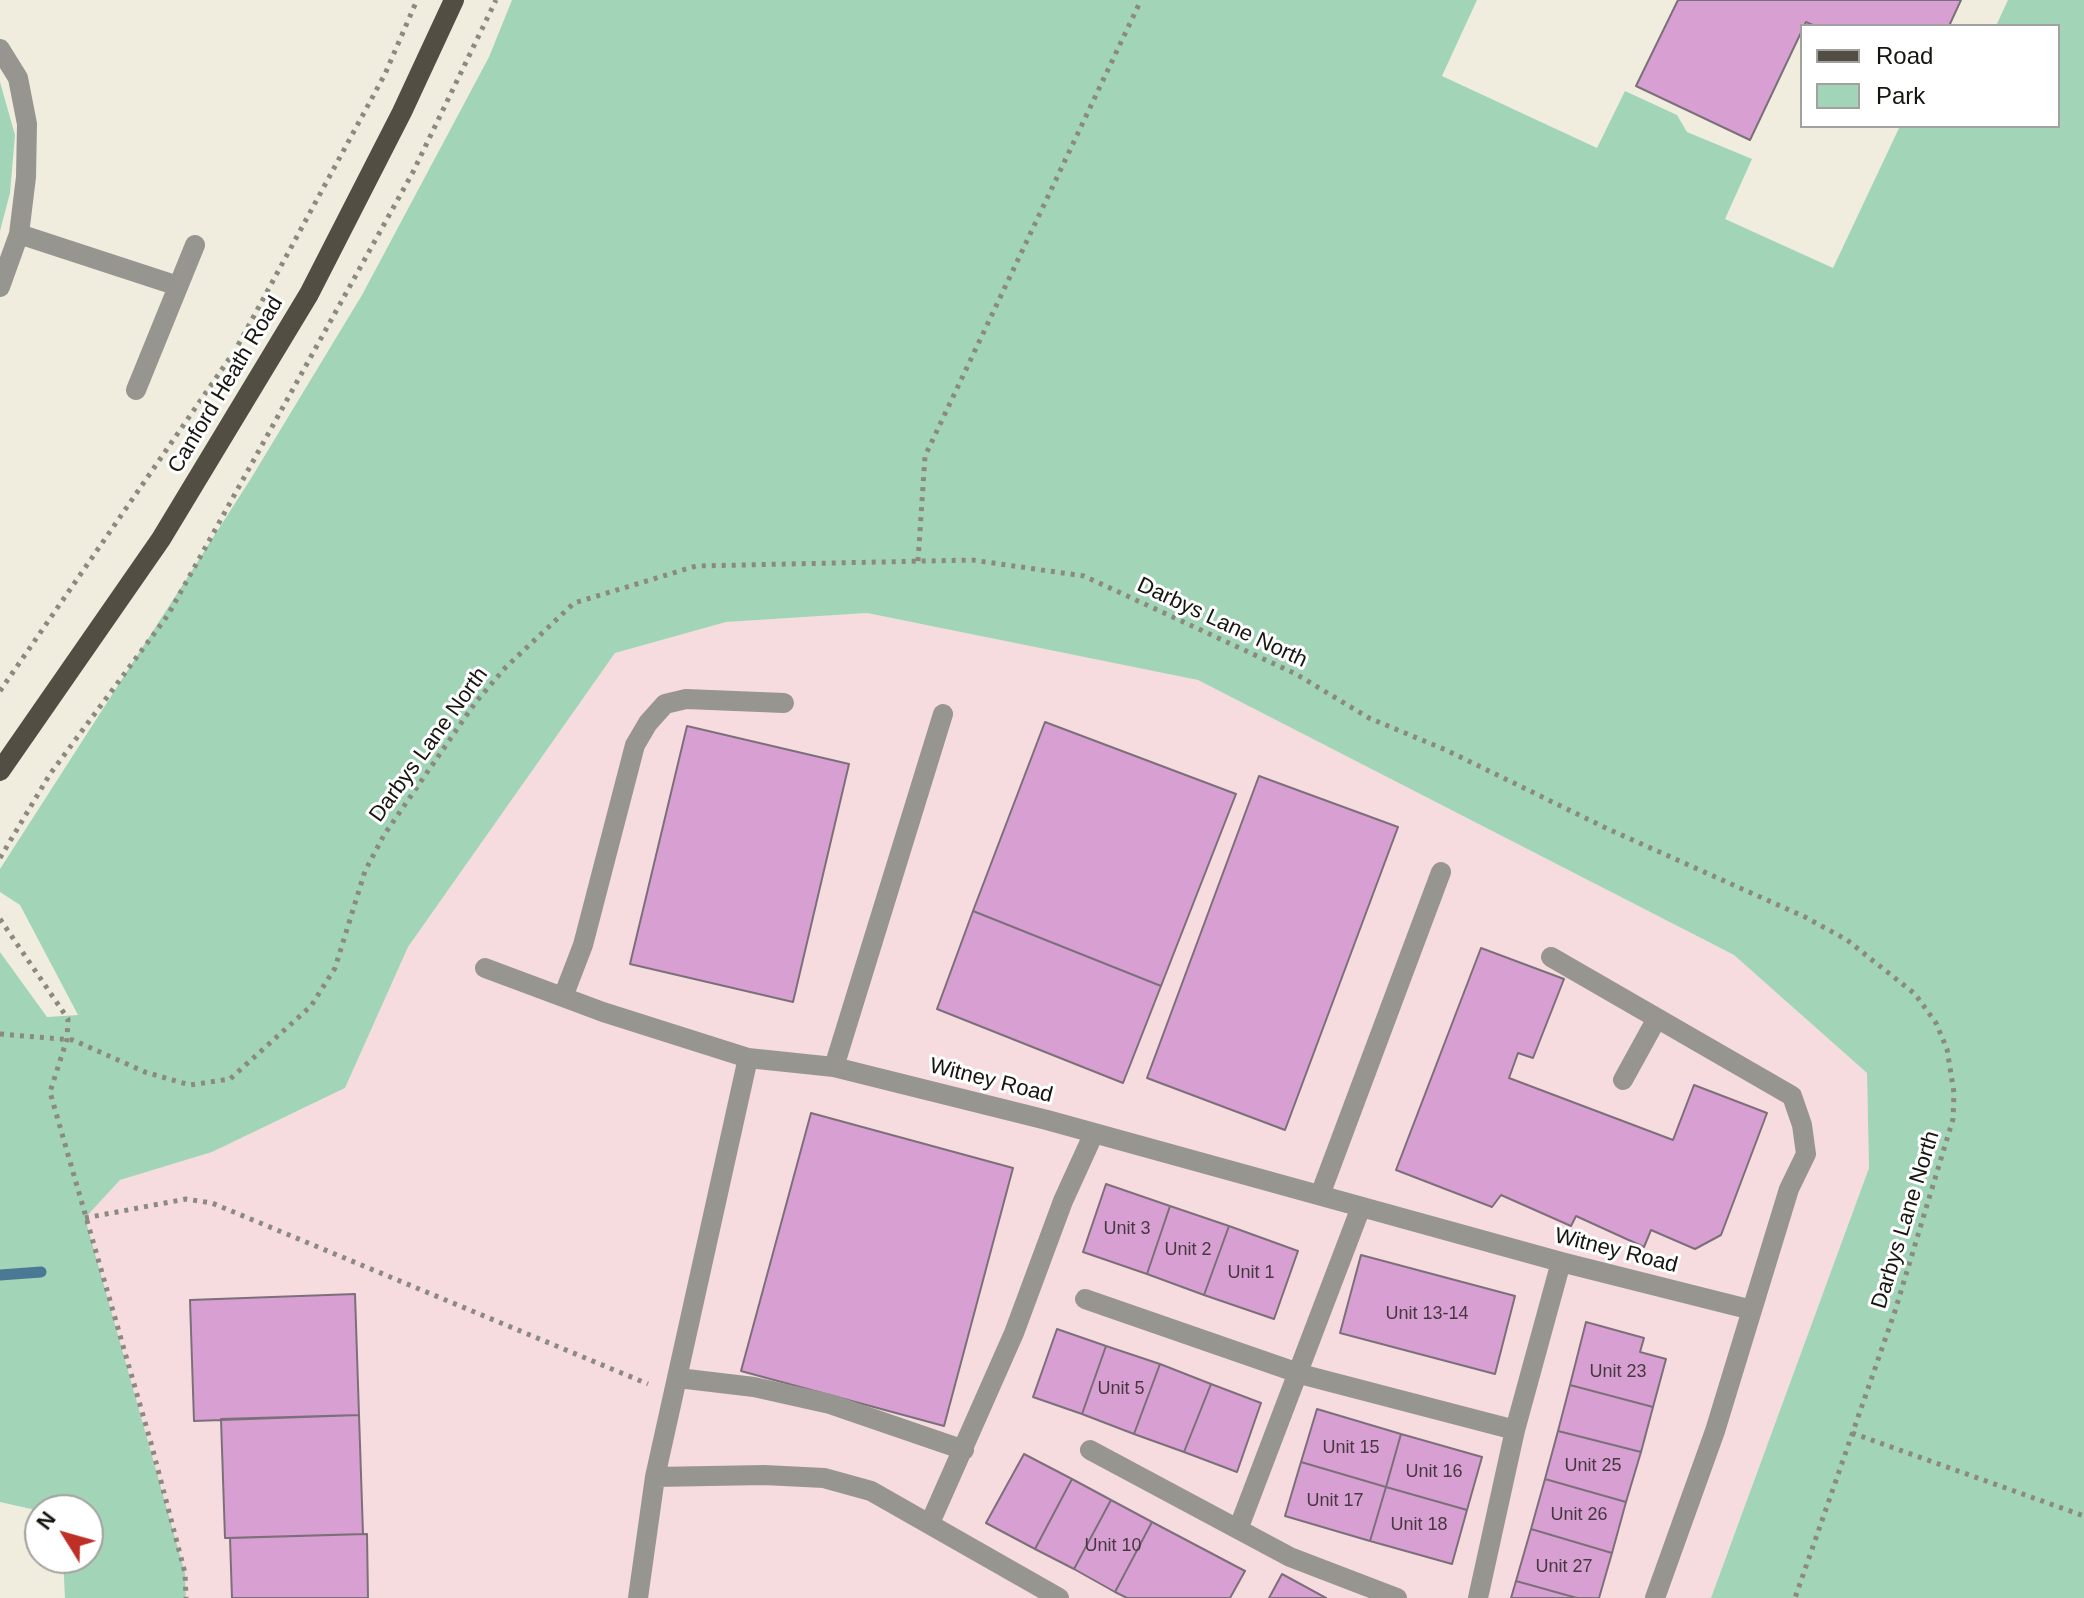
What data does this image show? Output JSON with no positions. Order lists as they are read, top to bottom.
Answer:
{
  "streets": {
    "main road": ["Canford Heath Road"],
    "street": ["Witney Road"],
    "path": ["Darbys Lane North"]
  },
  "house_numbers": [
    "Unit 3",
    "Unit 2",
    "Unit 1",
    "Unit 13-14",
    "Unit 23",
    "Unit 5",
    "Unit 15",
    "Unit 25",
    "Unit 16",
    "Unit 17",
    "Unit 26",
    "Unit 18",
    "Unit 10",
    "Unit 27"
  ],
  "legend": ["Road", "Park"],
  "north": "top left"
}
